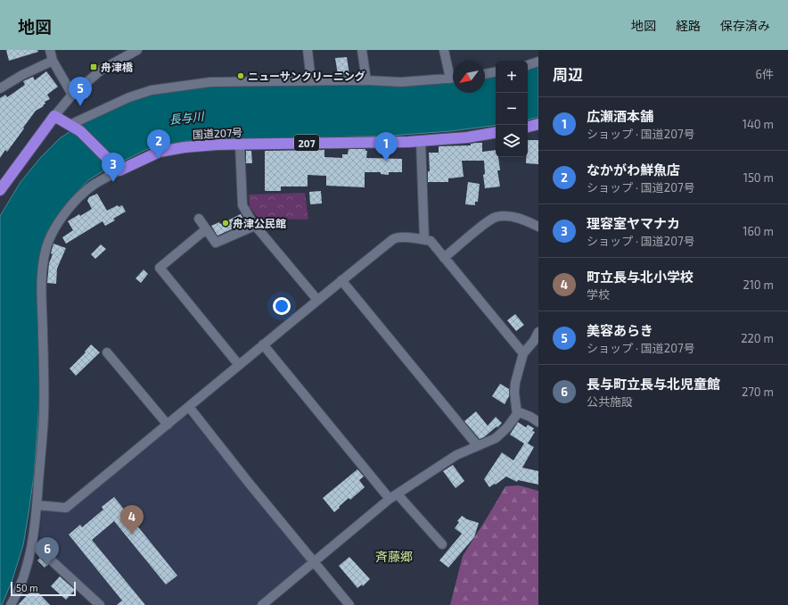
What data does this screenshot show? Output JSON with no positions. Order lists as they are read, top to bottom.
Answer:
{
  "streets": {
    "highway": ["国道207号", "207"]
  },
  "districts": ["斉藤郷"],
  "water": ["長与川"],
  "places": {
    "transit": ["舟津橋"],
    "other": ["ニューサンクリーニング", "舟津公民館"]
  },
  "scale_bar": "50 m",
  "north": "bottom left",
  "page": {
    "header": "地図",
    "nav": ["地図", "経路", "保存済み"],
    "heading": ["周辺", "6件"],
    "map_buttons": ["+", "−"],
    "pins": [
      "5",
      "2",
      "1",
      "3",
      "4",
      "6"
    ],
    "list": [
      {
        "mark": "1",
        "name": "広瀬酒本舗",
        "note": "ショップ · 国道207号",
        "value": "140 m"
      },
      {
        "mark": "2",
        "name": "なかがわ鮮魚店",
        "note": "ショップ · 国道207号",
        "value": "150 m"
      },
      {
        "mark": "3",
        "name": "理容室ヤマナカ",
        "note": "ショップ · 国道207号",
        "value": "160 m"
      },
      {
        "mark": "4",
        "name": "町立長与北小学校",
        "note": "学校",
        "value": "210 m"
      },
      {
        "mark": "5",
        "name": "美容あらき",
        "note": "ショップ · 国道207号",
        "value": "220 m"
      },
      {
        "mark": "6",
        "name": "長与町立長与北児童館",
        "note": "公共施設",
        "value": "270 m"
      }
    ],
    "scale": "50 m"
  }
}
